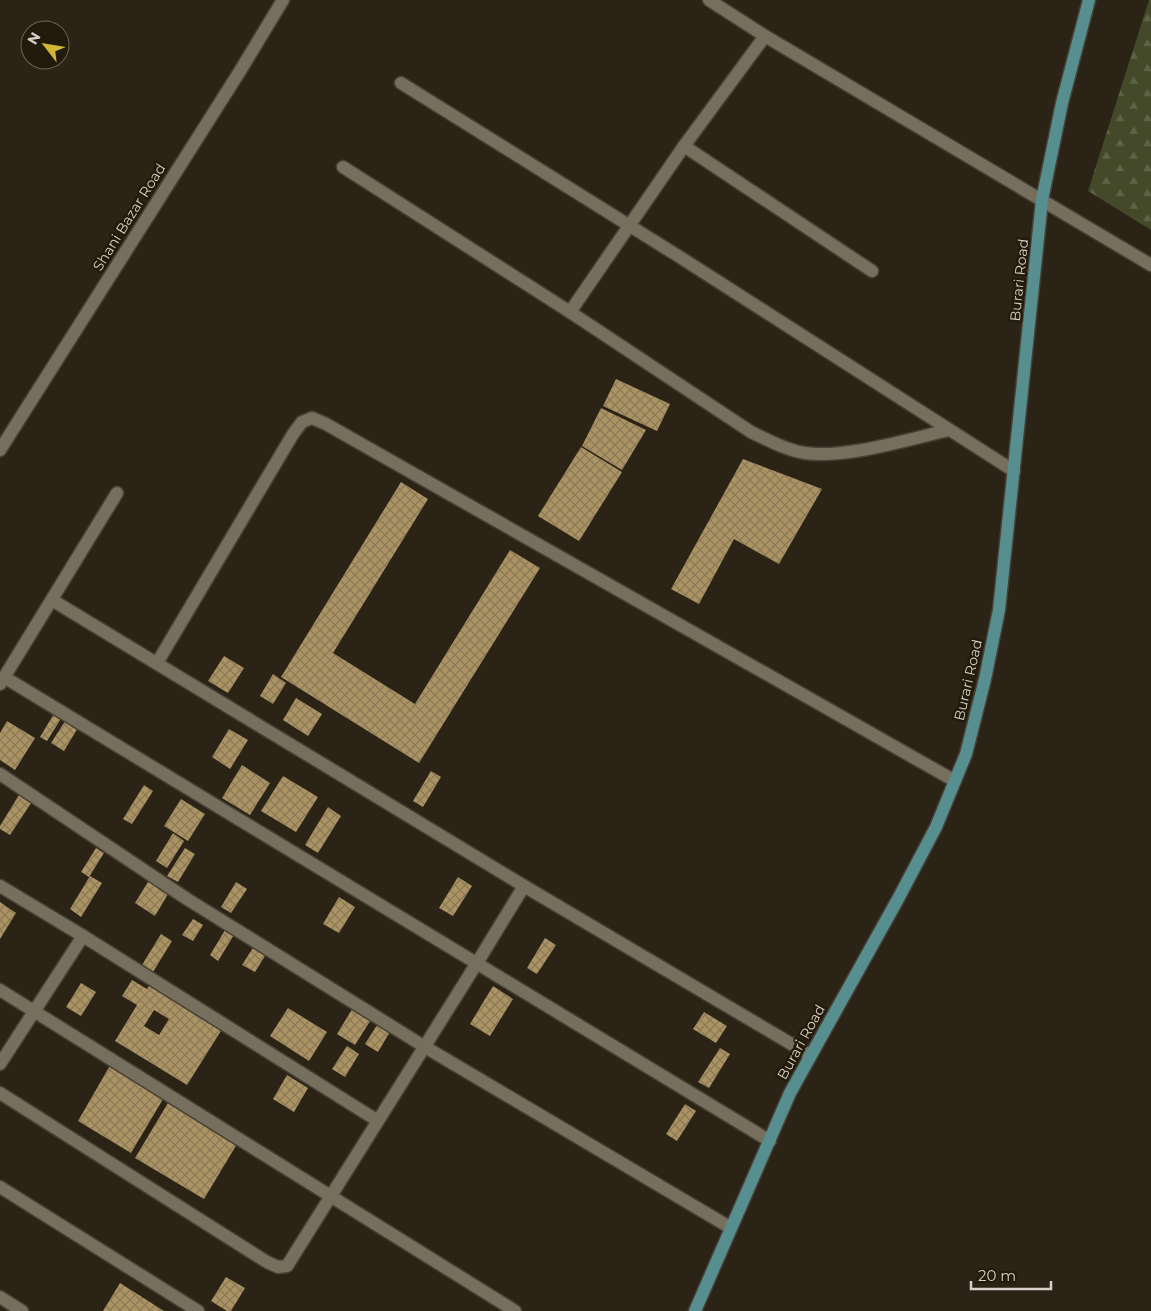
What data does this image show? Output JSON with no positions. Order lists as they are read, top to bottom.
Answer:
{
  "streets": {
    "main road": ["Burari Road"],
    "street": ["Shani Bazar Road"]
  },
  "scale_bar": "20 m",
  "north": "top left"
}
